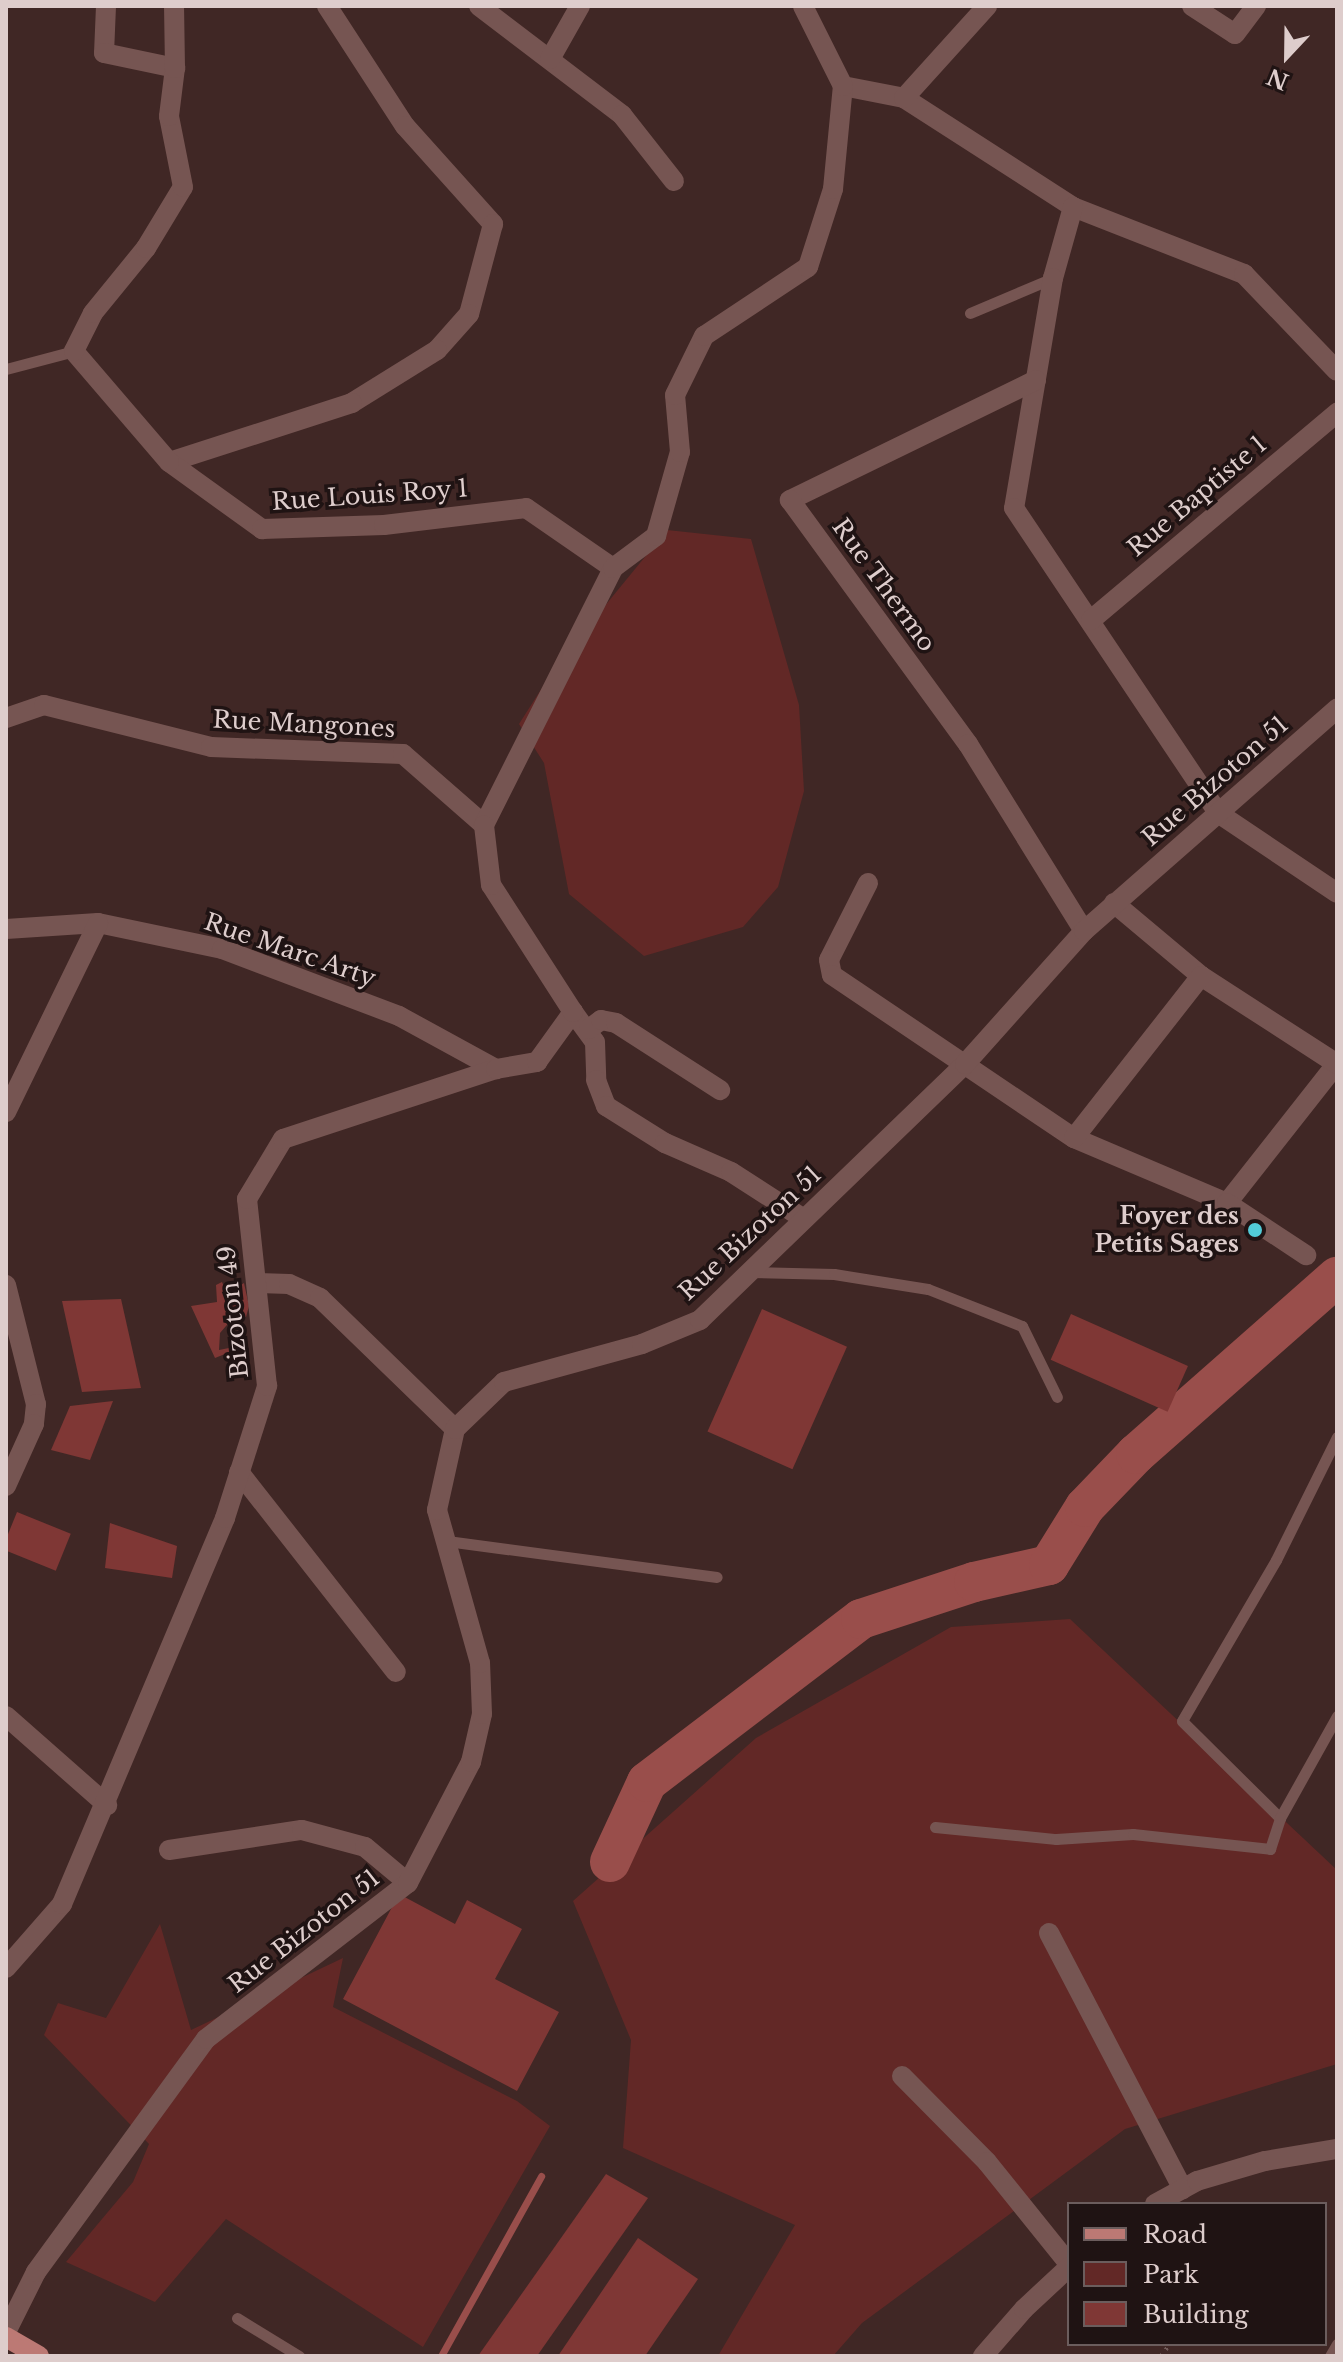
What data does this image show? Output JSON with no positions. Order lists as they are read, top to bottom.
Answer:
{
  "streets": {
    "street": [
      "Rue Louis Roy 1",
      "Rue Baptiste 1",
      "Rue Thermo",
      "Rue Mangones",
      "Rue Bizoton 51",
      "Rue Marc Arty",
      "Bizoton 49"
    ]
  },
  "crossings": [
    ["Rue Thermo", "Rue Bizoton 51"],
    ["Rue Marc Arty", "Bizoton 49"]
  ],
  "places": ["Foyer des Petits Sages"],
  "legend": ["Road", "Park", "Building"],
  "north": "bottom"
}
